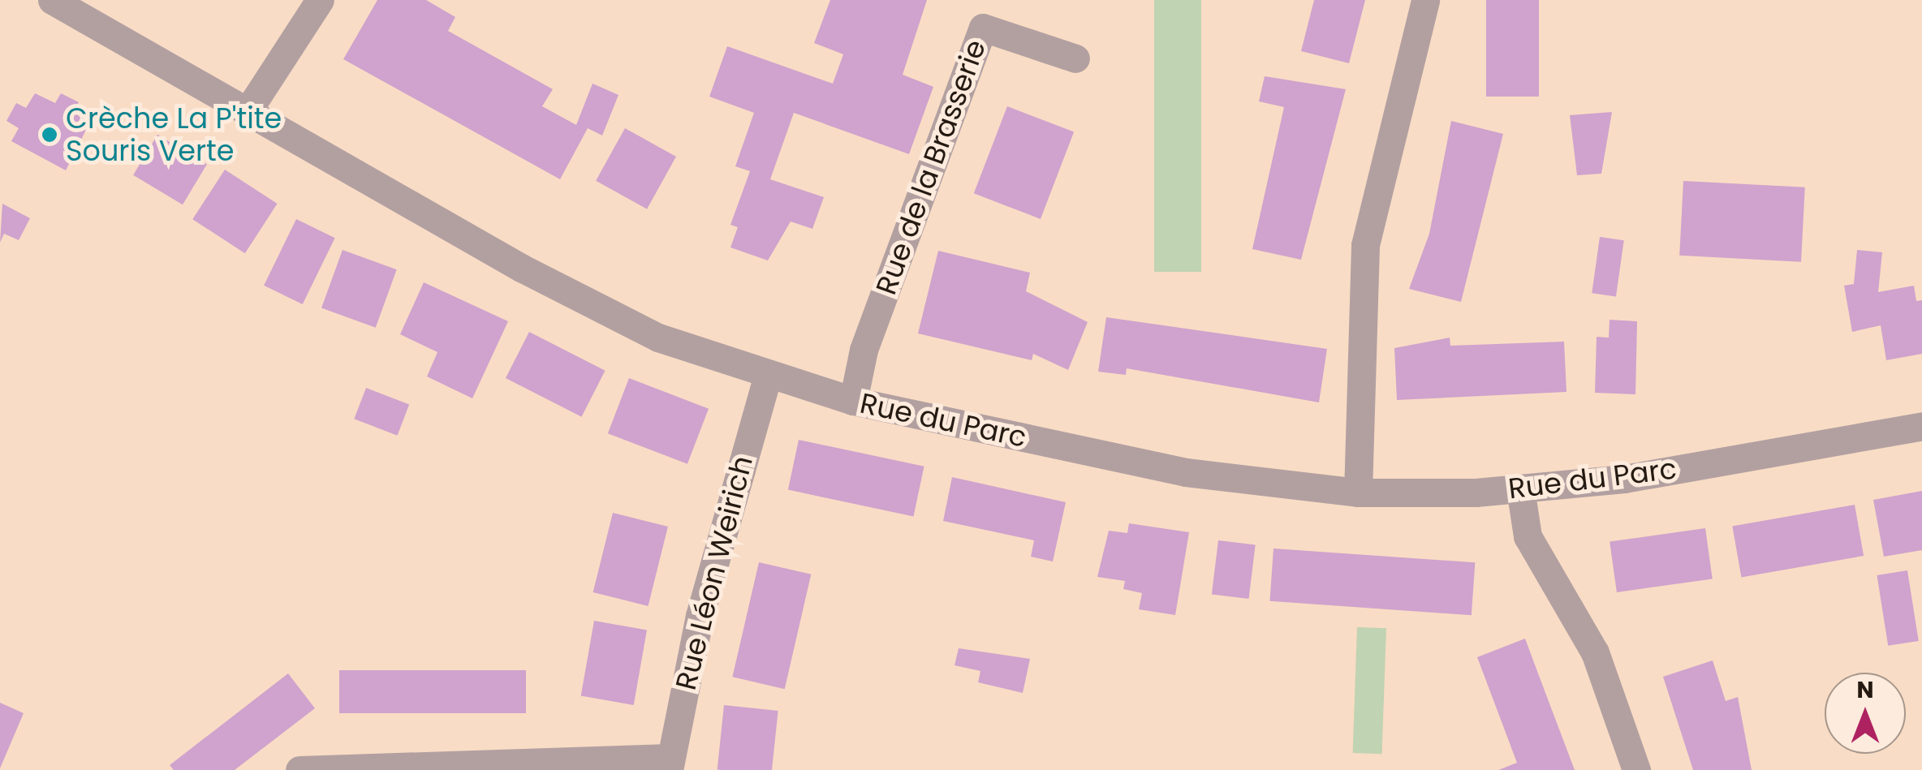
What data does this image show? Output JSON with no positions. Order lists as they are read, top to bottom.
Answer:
{
  "streets": {
    "street": ["Rue de la Brasserie", "Rue du Parc", "Rue Léon Weirich"]
  },
  "crossings": [
    ["Rue de la Brasserie", "Rue du Parc"],
    ["Rue du Parc", "Rue Léon Weirich"]
  ],
  "places": ["Crèche La P'tite Souris Verte"],
  "north": "top"
}
